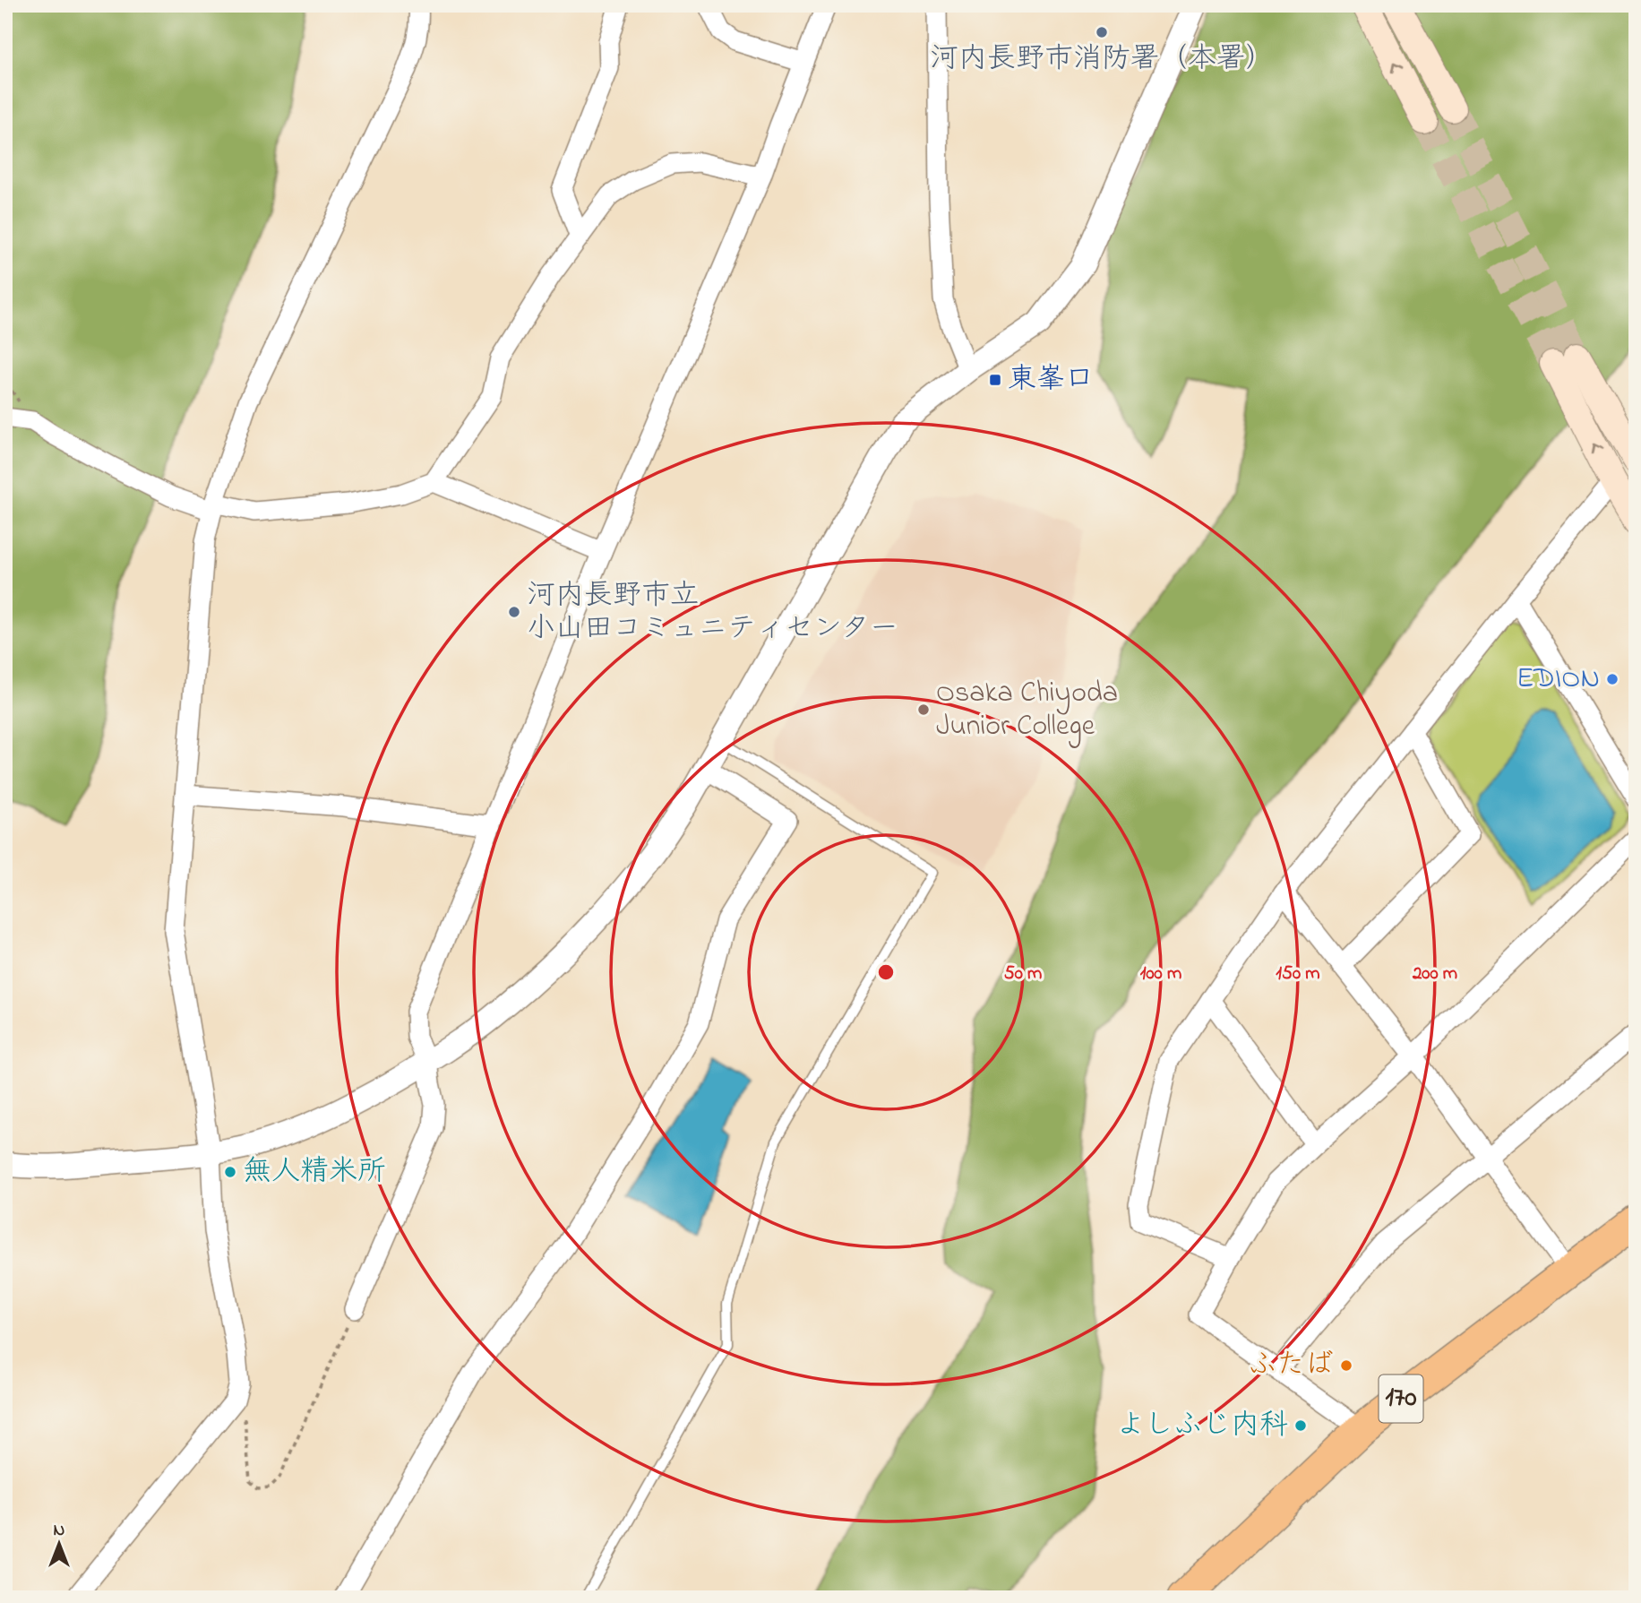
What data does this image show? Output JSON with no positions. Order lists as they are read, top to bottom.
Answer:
{
  "streets": {
    "highway": ["170"]
  },
  "places": {
    "other": [
      "河内長野市消防署（本署）",
      "河内長野市立 小山田コミュニティセンター",
      "EDION",
      "Osaka Chiyoda Junior College",
      "無人精米所",
      "ふたば",
      "よしふじ内科"
    ],
    "transit": ["東峯口"]
  },
  "north": "top",
  "rings": [
    "50 m",
    "100 m",
    "150 m",
    "200 m"
  ]
}
